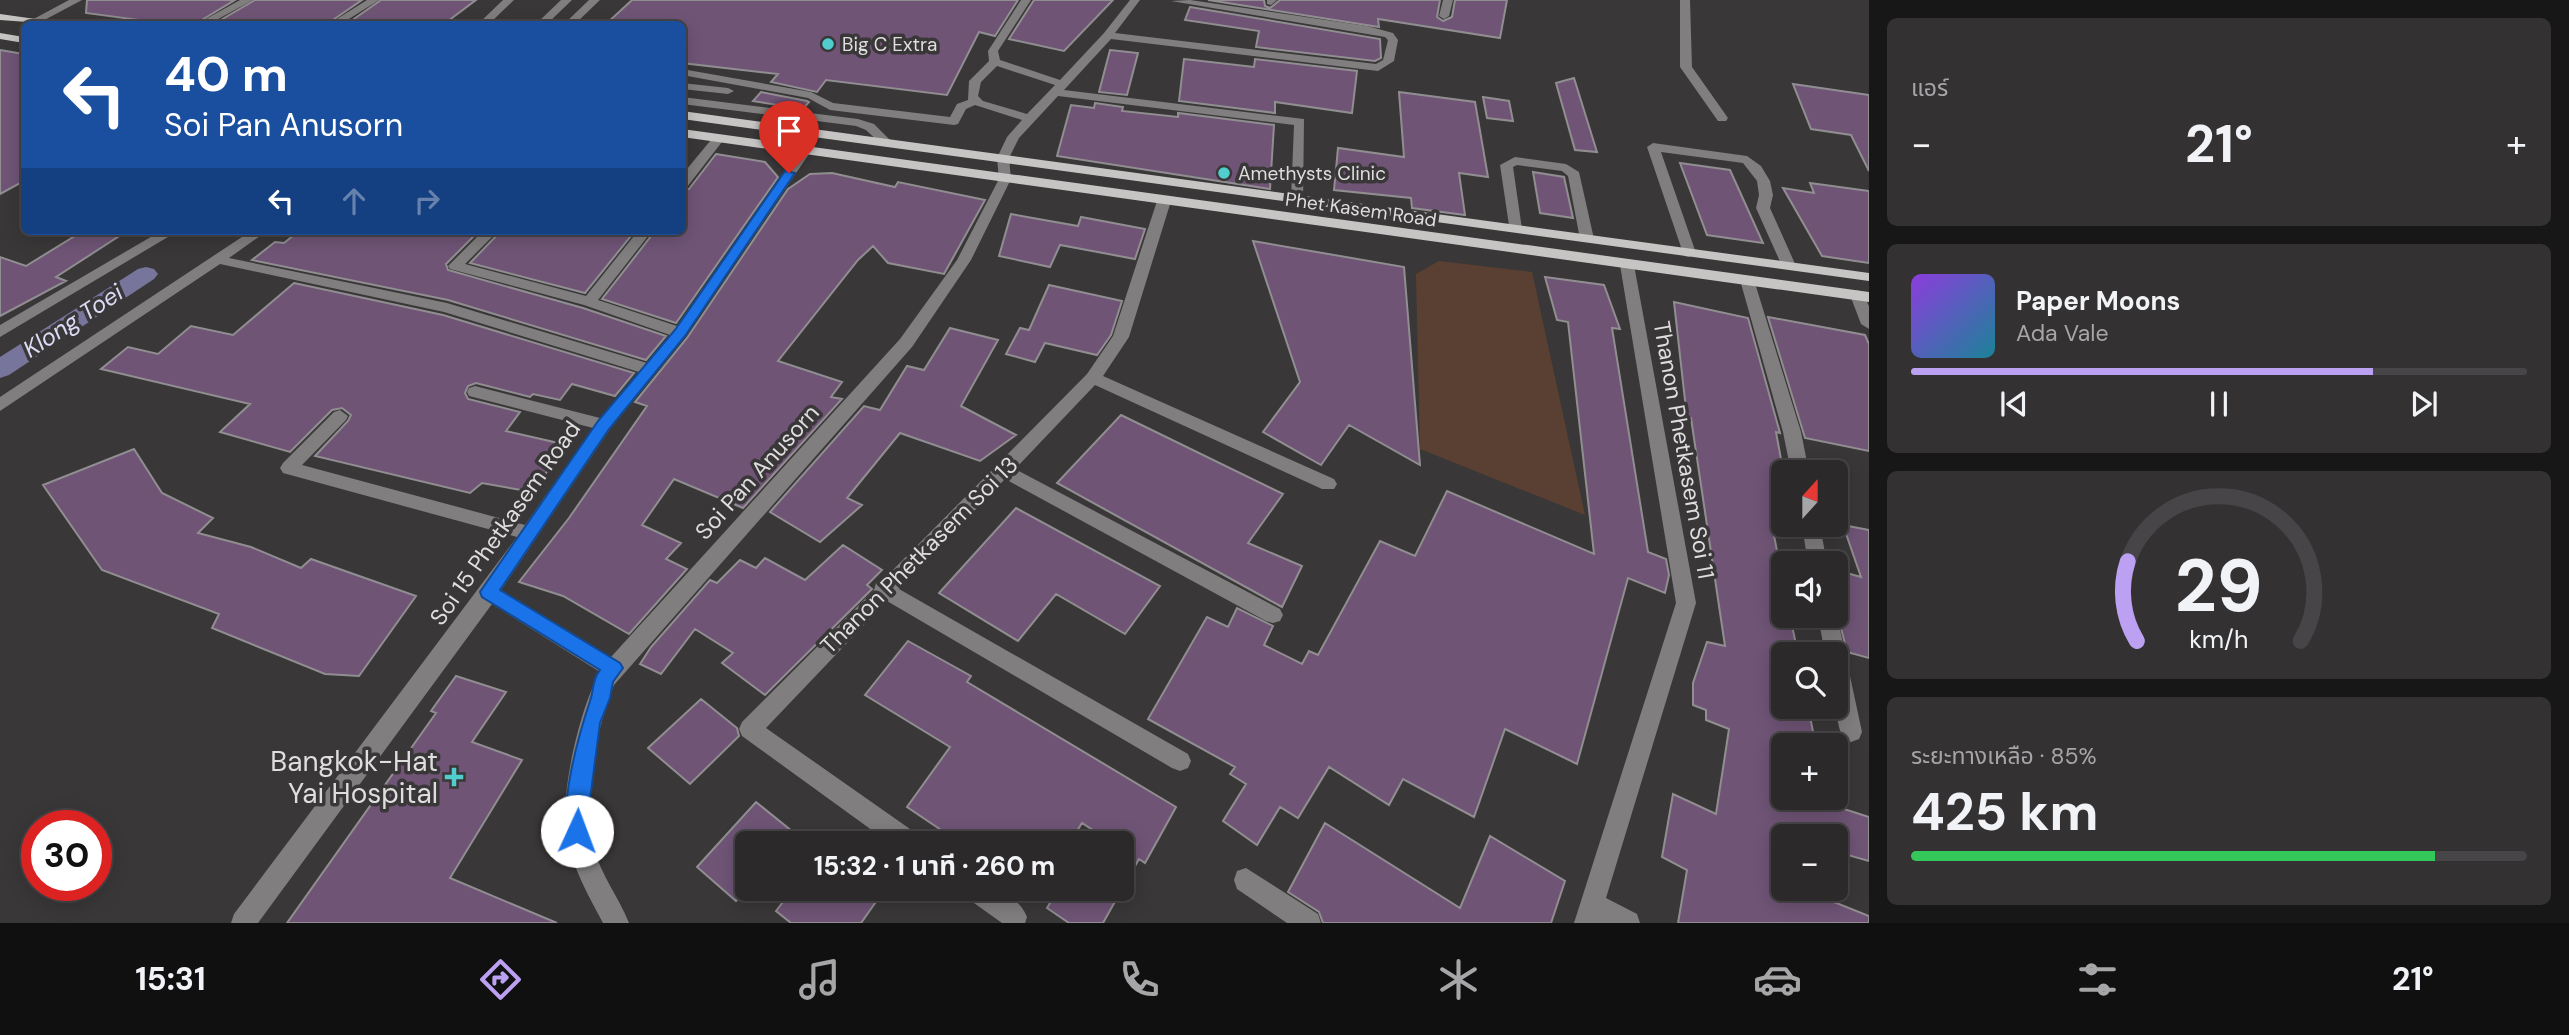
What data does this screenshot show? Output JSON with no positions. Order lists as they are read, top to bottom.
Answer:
{
  "streets": {
    "main road": ["Phet Kasem Road"],
    "street": [
      "Thanon Phetkasem Soi 11",
      "Soi Pan Anusorn",
      "Soi 15 Phetkasem Road",
      "Thanon Phetkasem Soi 13"
    ]
  },
  "crossings": [
    ["Phet Kasem Road", "Thanon Phetkasem Soi 11"],
    ["Phet Kasem Road", "Soi Pan Anusorn"],
    ["Phet Kasem Road", "Soi 15 Phetkasem Road"],
    ["Phet Kasem Road", "Thanon Phetkasem Soi 13"]
  ],
  "water": ["Klong Toei"],
  "places": {
    "other": ["Big C Extra", "Amethysts Clinic"],
    "health": ["Bangkok-Hat Yai Hospital"]
  },
  "north": "top",
  "page": {
    "tile": [
      "แอร์",
      ["ระยะทางเหลือ · 85%", "425 km"]
    ],
    "turn": ["40 m", "Soi Pan Anusorn"],
    "heat": ["−", "21°", "+"],
    "song": ["Paper Moons", "Ada Vale"],
    "map_buttons": ["+", "−"],
    "limit": "30",
    "trip": "15:32 · 1 นาที · 260 m",
    "tabs": ["15:31", "21°"],
    "gauge": ["29", "km/h"]
  }
}
